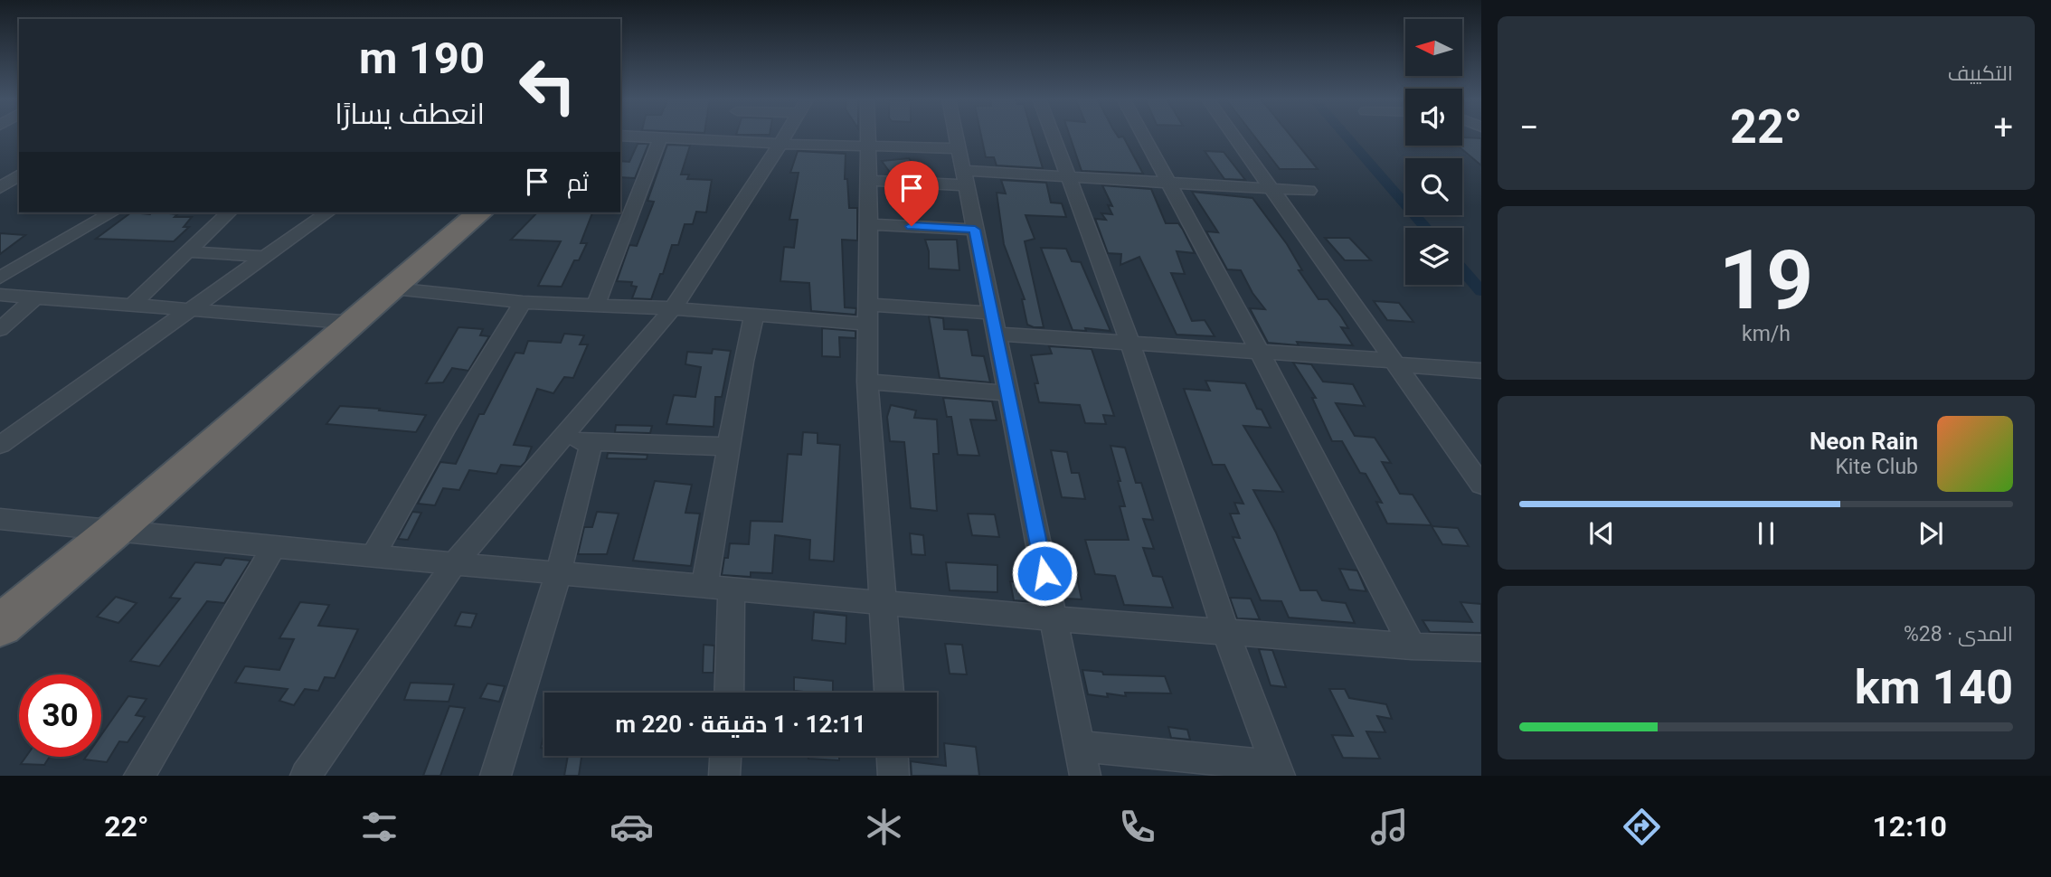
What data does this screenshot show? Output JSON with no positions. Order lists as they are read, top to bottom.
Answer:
{
  "north": "left",
  "page": {
    "tile": [
      "التكييف",
      ["19", "km/h"],
      ["المدى · 28%", "140 km"]
    ],
    "turn": ["190 m", "انعطف يسارًا"],
    "heat": ["−", "22°", "+"],
    "then": "ثم",
    "song": ["Neon Rain", "Kite Club"],
    "limit": "30",
    "trip": "12:11 · 1 دقيقة · 220 m",
    "tabs": ["12:10", "22°"]
  }
}
